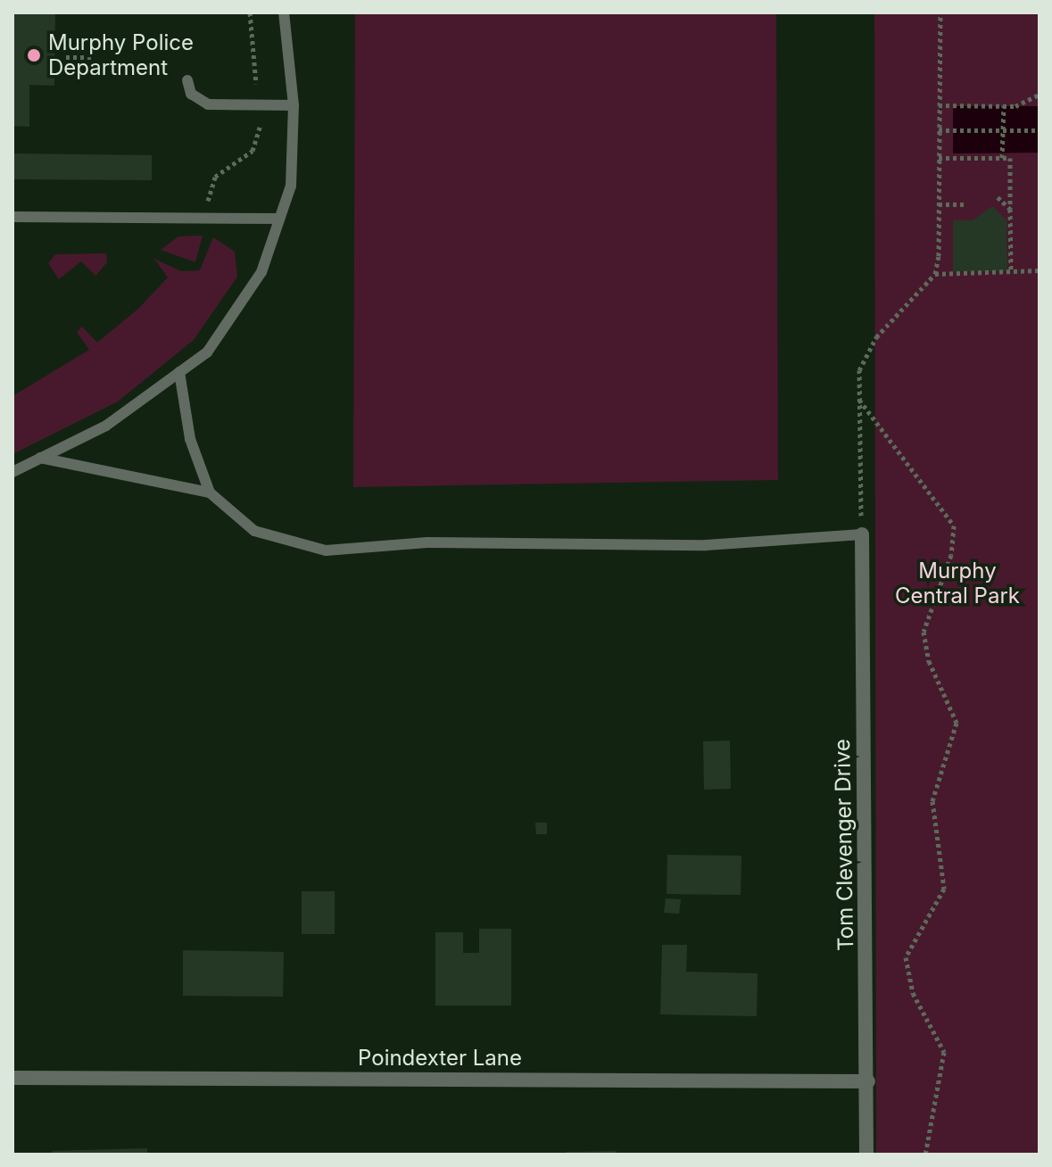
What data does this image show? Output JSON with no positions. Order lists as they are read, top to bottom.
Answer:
{
  "streets": {
    "street": ["Tom Clevenger Drive", "Poindexter Lane"]
  },
  "crossings": [
    ["Tom Clevenger Drive", "Poindexter Lane"]
  ],
  "parks": ["Murphy Central Park"],
  "places": ["Murphy Police Department"]
}
